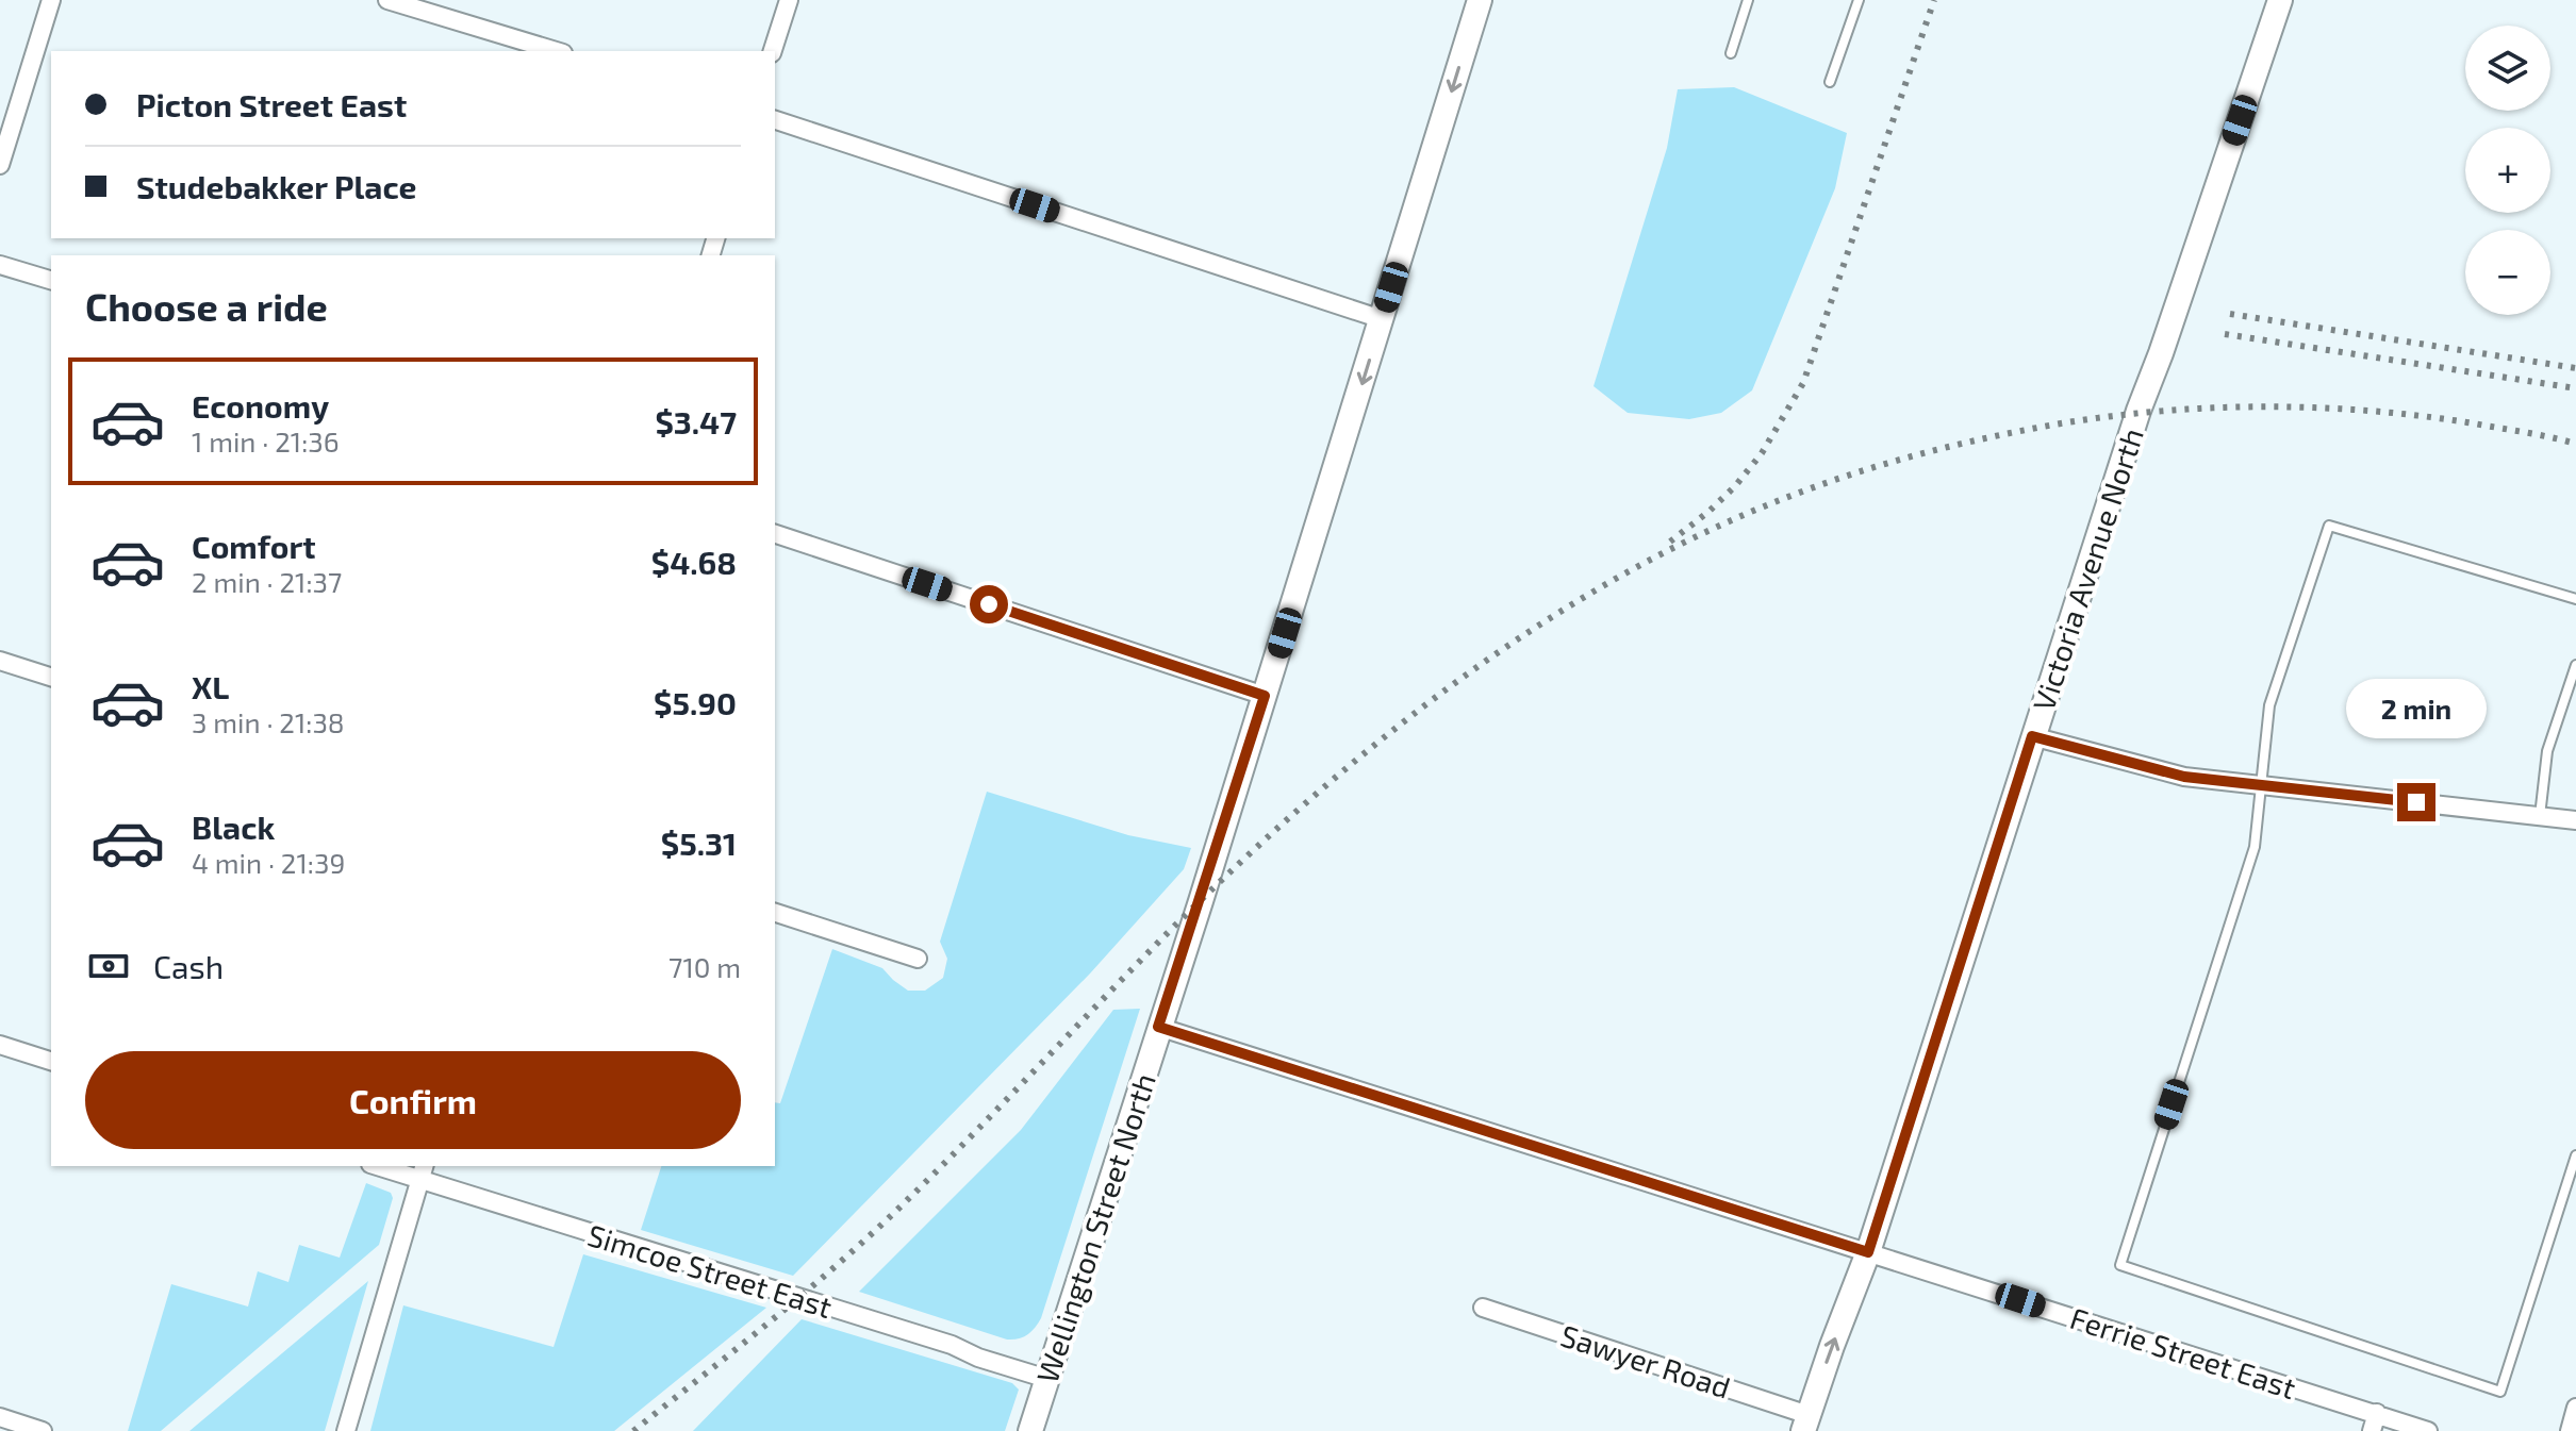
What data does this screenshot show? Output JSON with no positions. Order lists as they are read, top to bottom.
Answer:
{
  "streets": {
    "main road": ["Victoria Avenue North", "Wellington Street North"],
    "street": ["Simcoe Street East", "Ferrie Street East", "Sawyer Road"]
  },
  "crossings": [
    ["Victoria Avenue North", "Ferrie Street East"],
    ["Victoria Avenue North", "Sawyer Road"],
    ["Wellington Street North", "Simcoe Street East"],
    ["Wellington Street North", "Ferrie Street East"]
  ],
  "one_way": ["Wellington Street North"],
  "page": {
    "map_buttons": ["+", "−"],
    "banner": ["Picton Street East", "Studebakker Place"],
    "heading": "Choose a ride",
    "list": [
      {
        "name": "Economy",
        "note": "1 min · 21:36",
        "value": "$3.47"
      },
      {
        "name": "Comfort",
        "note": "2 min · 21:37",
        "value": "$4.68"
      },
      {
        "name": "XL",
        "note": "3 min · 21:38",
        "value": "$5.90"
      },
      {
        "name": "Black",
        "note": "4 min · 21:39",
        "value": "$5.31"
      }
    ],
    "bubble": "2 min",
    "pay": ["Cash", "710 m"],
    "buttons": "Confirm"
  }
}
